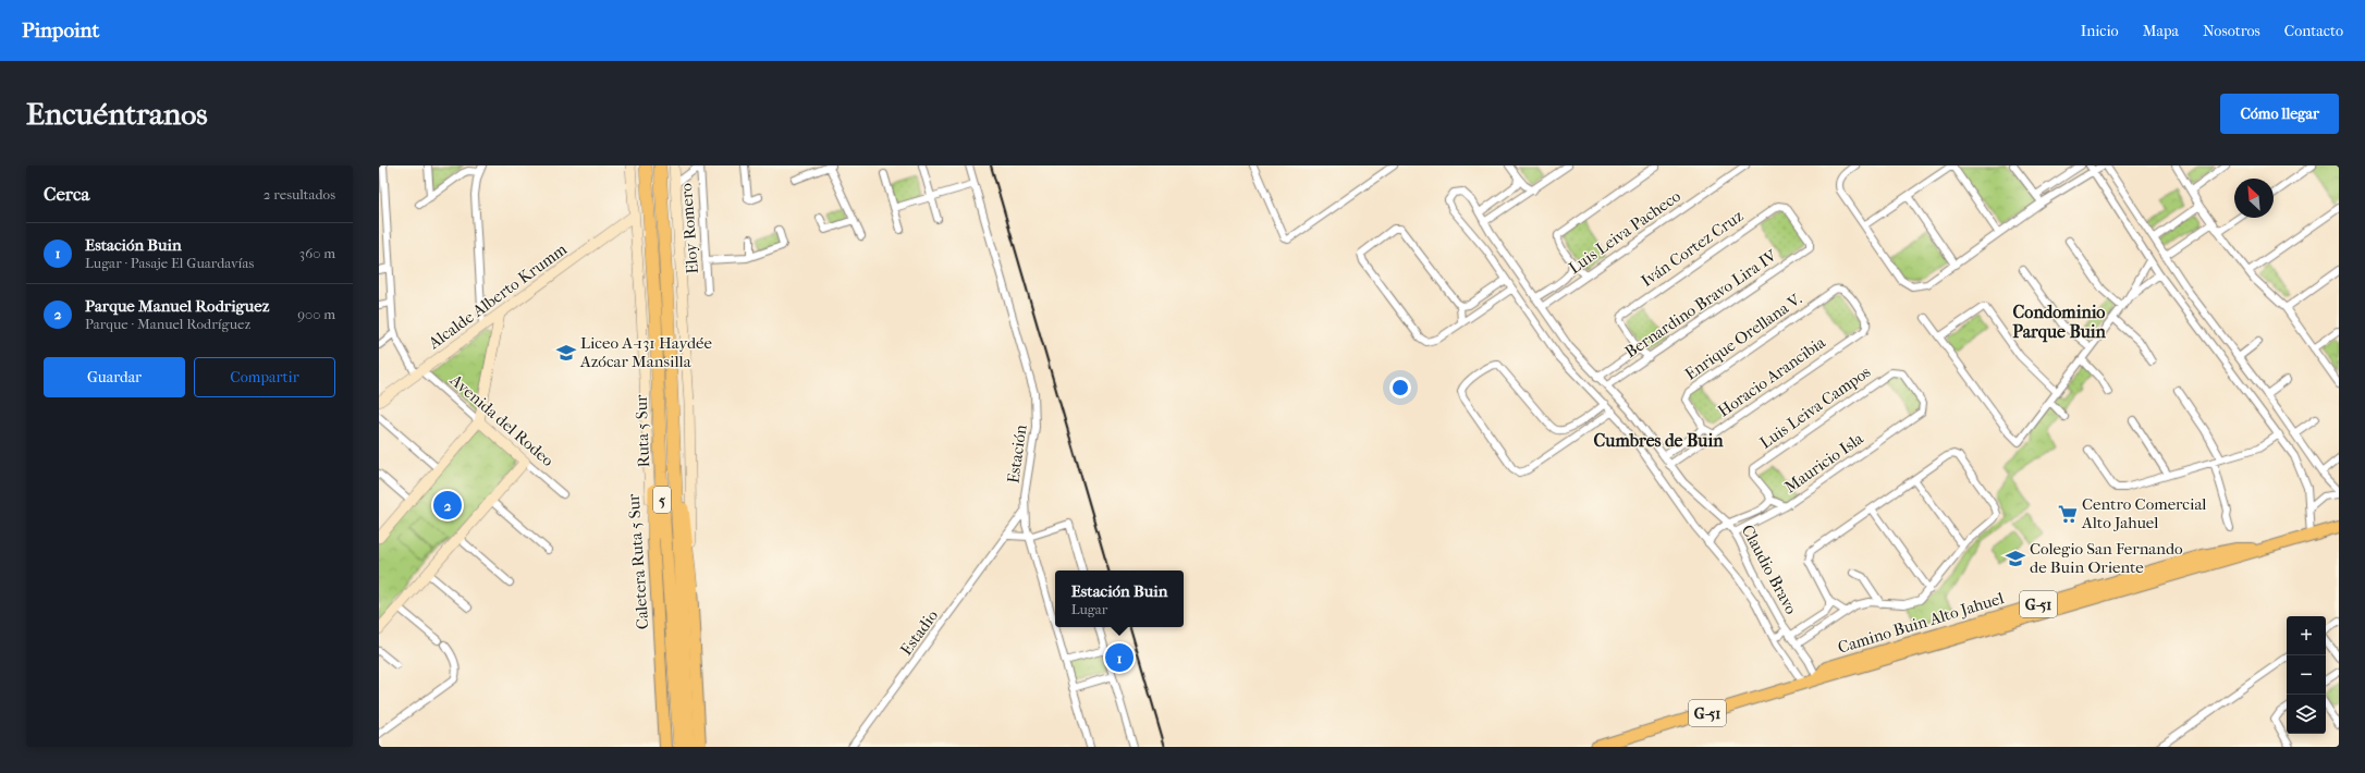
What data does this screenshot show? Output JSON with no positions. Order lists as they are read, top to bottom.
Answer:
{
  "streets": {
    "highway": ["Ruta 5 Sur", "5"],
    "main road": [
      "Alcalde Alberto Krumm",
      "Avenida del Rodeo",
      "Caletera Ruta 5 Sur",
      "G-51",
      "Camino Buin Alto Jahuel"
    ],
    "street": [
      "Eloy Romero",
      "Luis Leiva Pacheco",
      "Iván Cortez Cruz",
      "Bernardino Bravo Lira IV",
      "Enrique Orellana V.",
      "Horacio Arancibia",
      "Luis Leiva Campos",
      "Estación",
      "Mauricio Isla",
      "Claudio Bravo",
      "Estadio"
    ]
  },
  "crossings": [
    ["Luis Leiva Pacheco", "Claudio Bravo"],
    ["Iván Cortez Cruz", "Bernardino Bravo Lira IV"],
    ["Alcalde Alberto Krumm", "Avenida del Rodeo"],
    ["Alcalde Alberto Krumm", "Caletera Ruta 5 Sur"],
    ["Bernardino Bravo Lira IV", "Claudio Bravo"],
    ["Enrique Orellana V.", "Horacio Arancibia"],
    ["Horacio Arancibia", "Claudio Bravo"],
    ["Luis Leiva Campos", "Mauricio Isla"],
    ["Estación", "Estadio"],
    ["Mauricio Isla", "Claudio Bravo"],
    ["Claudio Bravo", "Camino Buin Alto Jahuel"]
  ],
  "districts": ["Condominio Parque Buin", "Cumbres de Buin"],
  "places": {
    "school or university": ["Liceo A-131 Haydée Azócar Mansilla", "Colegio San Fernando de Buin Oriente"],
    "supermarket": ["Centro Comercial Alto Jahuel"]
  },
  "north": "top left",
  "page": {
    "header": "Pinpoint",
    "nav": [
      "Inicio",
      "Mapa",
      "Nosotros",
      "Contacto"
    ],
    "buttons": [
      "Cómo llegar",
      ["Guardar", "Compartir"]
    ],
    "title": "Encuéntranos",
    "heading": ["Cerca", "2 resultados"],
    "list": [
      {
        "mark": "1",
        "name": "Estación Buin",
        "note": "Lugar · Pasaje El Guardavías",
        "value": "360 m"
      },
      {
        "mark": "2",
        "name": "Parque Manuel Rodriguez",
        "note": "Parque · Manuel Rodríguez",
        "value": "900 m"
      }
    ],
    "pins": ["2", "1"],
    "popup": ["Estación Buin", "Lugar"],
    "map_buttons": ["+", "−"]
  }
}
